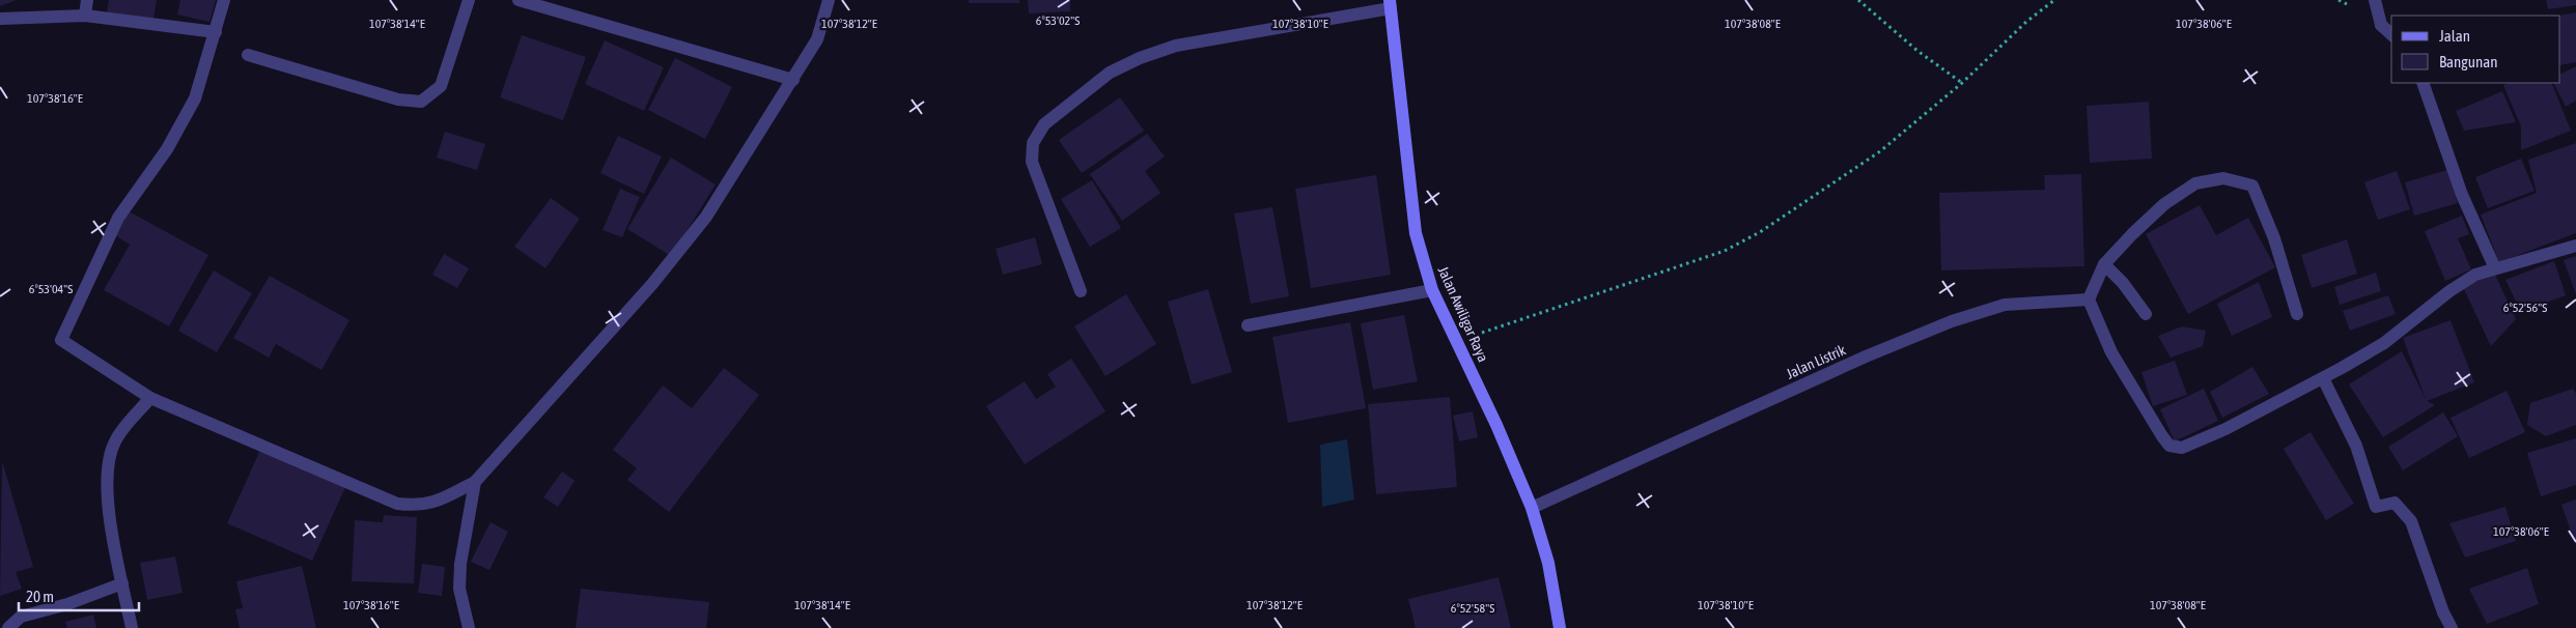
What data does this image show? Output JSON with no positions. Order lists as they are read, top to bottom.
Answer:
{
  "streets": {
    "street": ["Jalan Awiligar Raya", "Jalan Listrik"]
  },
  "crossings": [
    ["Jalan Awiligar Raya", "Jalan Listrik"]
  ],
  "legend": ["Jalan", "Bangunan"],
  "scale_bar": "20 m",
  "coordinates": [
    "6°53'02\"S",
    "107°38'14\"E",
    "107°38'12\"E",
    "107°38'06\"E",
    "107°38'10\"E",
    "107°38'08\"E",
    "107°38'16\"E",
    "6°53'04\"S",
    "6°52'56\"S",
    "6°52'58\"S"
  ]
}
